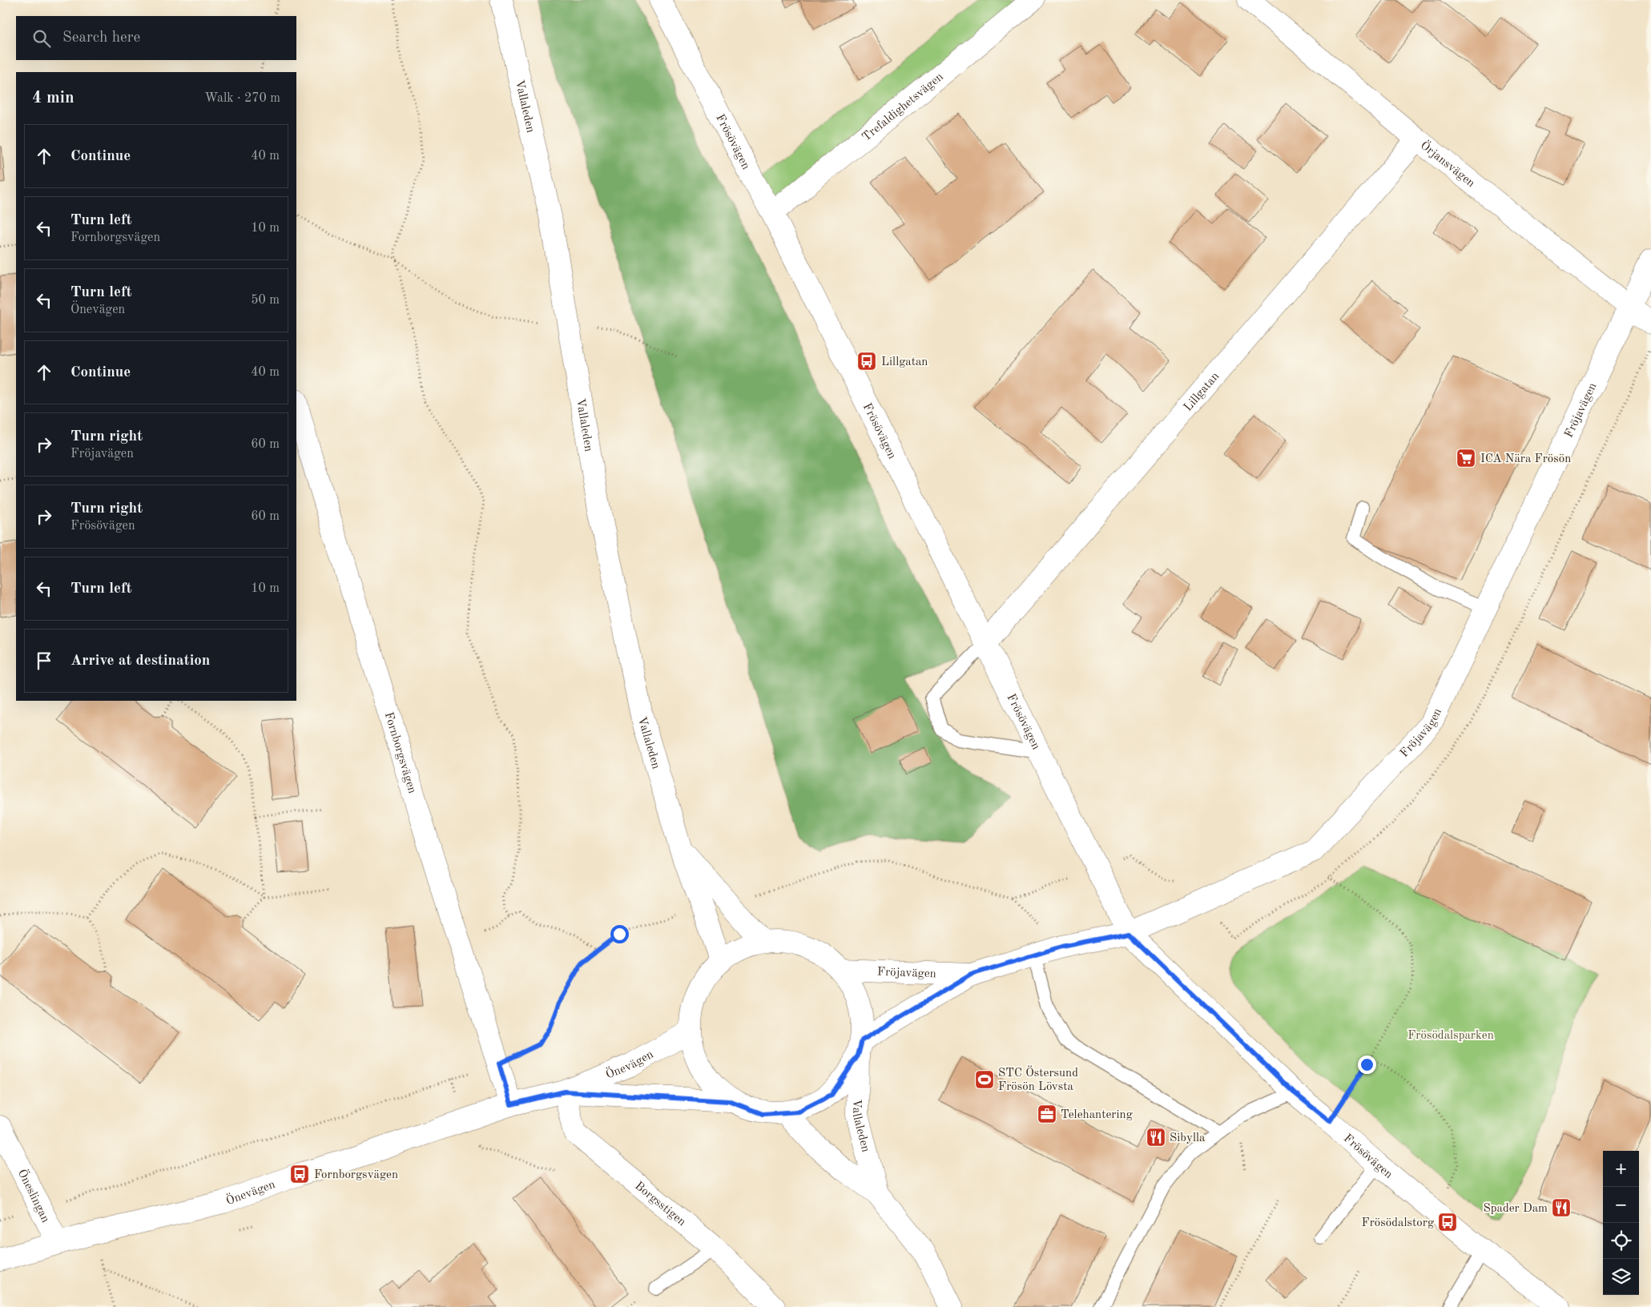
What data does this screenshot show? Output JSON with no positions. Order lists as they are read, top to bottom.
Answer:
{
  "streets": {
    "street": [
      "Vallaleden",
      "Trefaldighetsvägen",
      "Frösövägen",
      "Örjansvägen",
      "Lillgatan",
      "Fröjavägen",
      "Fornborgsvägen",
      "Önevägen",
      "Öneslingan",
      "Borgsstigen"
    ]
  },
  "crossings": [
    ["Vallaleden", "Fröjavägen"],
    ["Trefaldighetsvägen", "Frösövägen"],
    ["Frösövägen", "Lillgatan"],
    ["Frösövägen", "Fröjavägen"],
    ["Örjansvägen", "Lillgatan"],
    ["Örjansvägen", "Fröjavägen"],
    ["Fornborgsvägen", "Önevägen"],
    ["Önevägen", "Öneslingan"],
    ["Önevägen", "Borgsstigen"]
  ],
  "parks": ["Frösödalsparken"],
  "places": {
    "bus stop": ["Lillgatan", "Fornborgsvägen", "Frösödalstorg"],
    "supermarket": ["ICA Nära Frösön"],
    "sports": ["STC Östersund Frösön Lövsta"],
    "office": ["Telehantering"],
    "restaurant": ["Sibylla", "Spader Dam"]
  },
  "page": {
    "search": "Search here",
    "heading": ["4 min", "Walk · 270 m"],
    "list": [
      ["Continue", "40 m"],
      ["Turn left", "Fornborgsvägen", "10 m"],
      ["Turn left", "Önevägen", "50 m"],
      ["Continue", "40 m"],
      ["Turn right", "Fröjavägen", "60 m"],
      ["Turn right", "Frösövägen", "60 m"],
      ["Turn left", "10 m"],
      "Arrive at destination"
    ],
    "map_buttons": ["+", "−"]
  }
}
